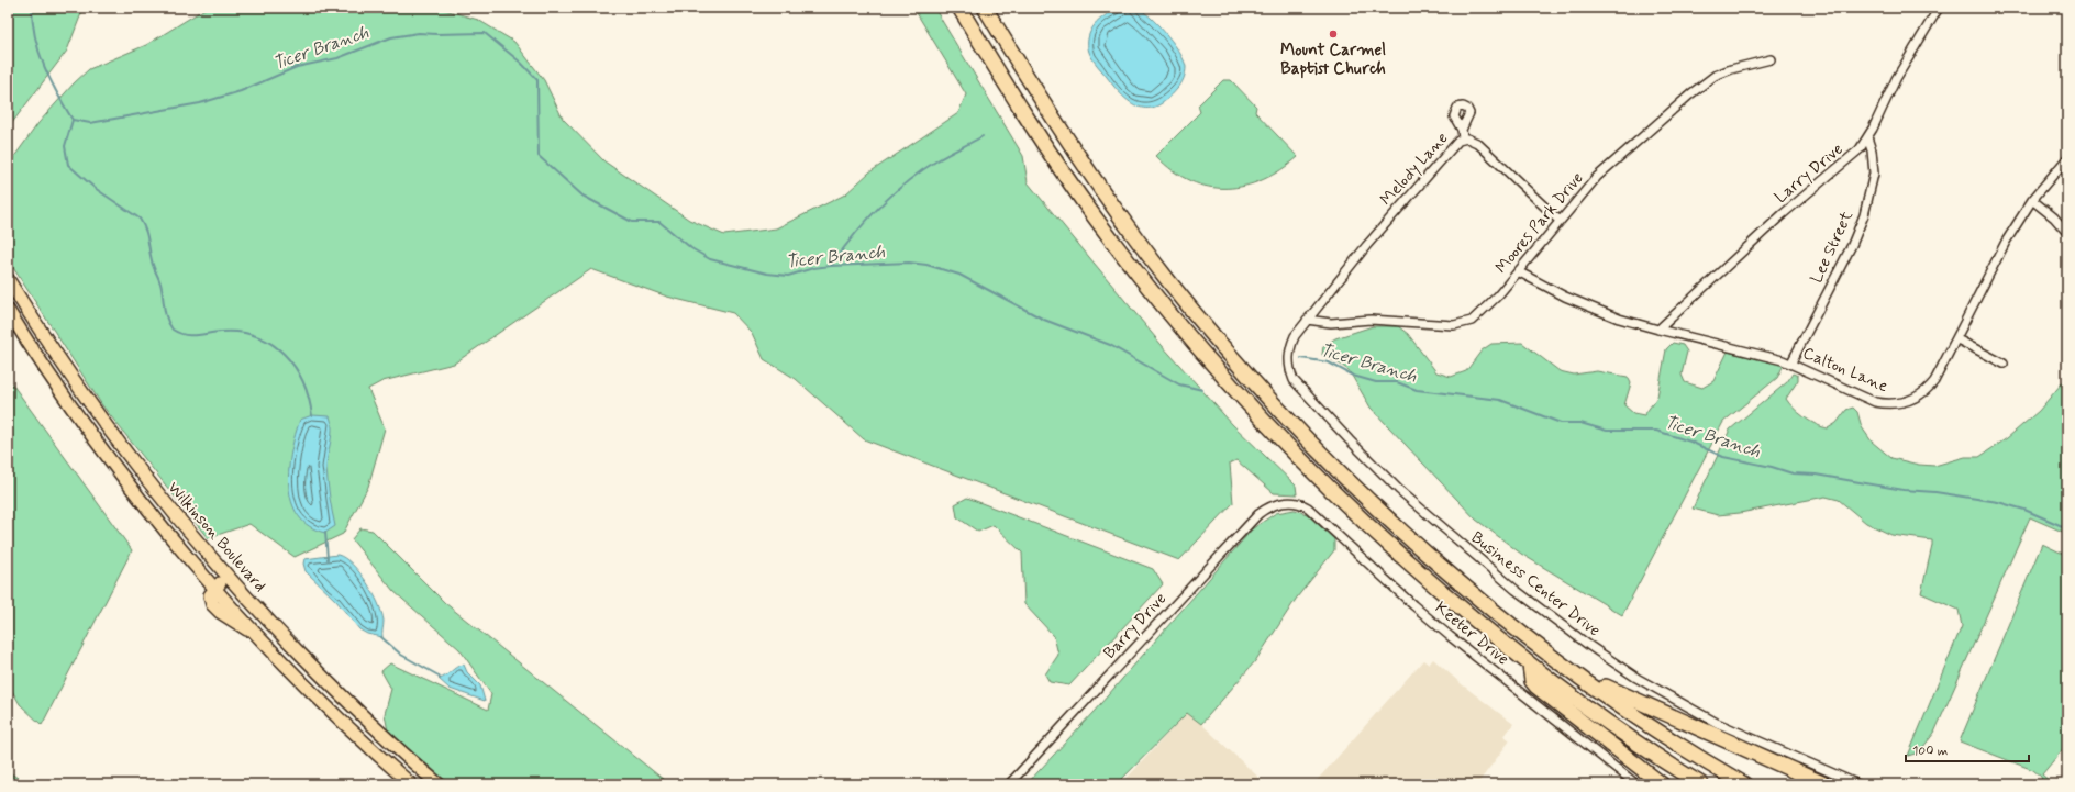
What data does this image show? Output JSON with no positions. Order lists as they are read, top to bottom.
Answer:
{
  "streets": {
    "main road": ["Wilkinson Boulevard"],
    "street": [
      "Melody Lane",
      "Larry Drive",
      "Moores Park Drive",
      "Lee Street",
      "Calton Lane",
      "Business Center Drive",
      "Barry Drive",
      "Keeter Drive"
    ]
  },
  "crossings": [
    ["Melody Lane", "Moores Park Drive"],
    ["Melody Lane", "Business Center Drive"],
    ["Larry Drive", "Lee Street"],
    ["Larry Drive", "Calton Lane"],
    ["Moores Park Drive", "Calton Lane"],
    ["Moores Park Drive", "Business Center Drive"],
    ["Lee Street", "Calton Lane"],
    ["Barry Drive", "Keeter Drive"]
  ],
  "water": ["Ticer Branch"],
  "places": ["Mount Carmel Baptist Church"],
  "scale_bar": "100 m"
}
